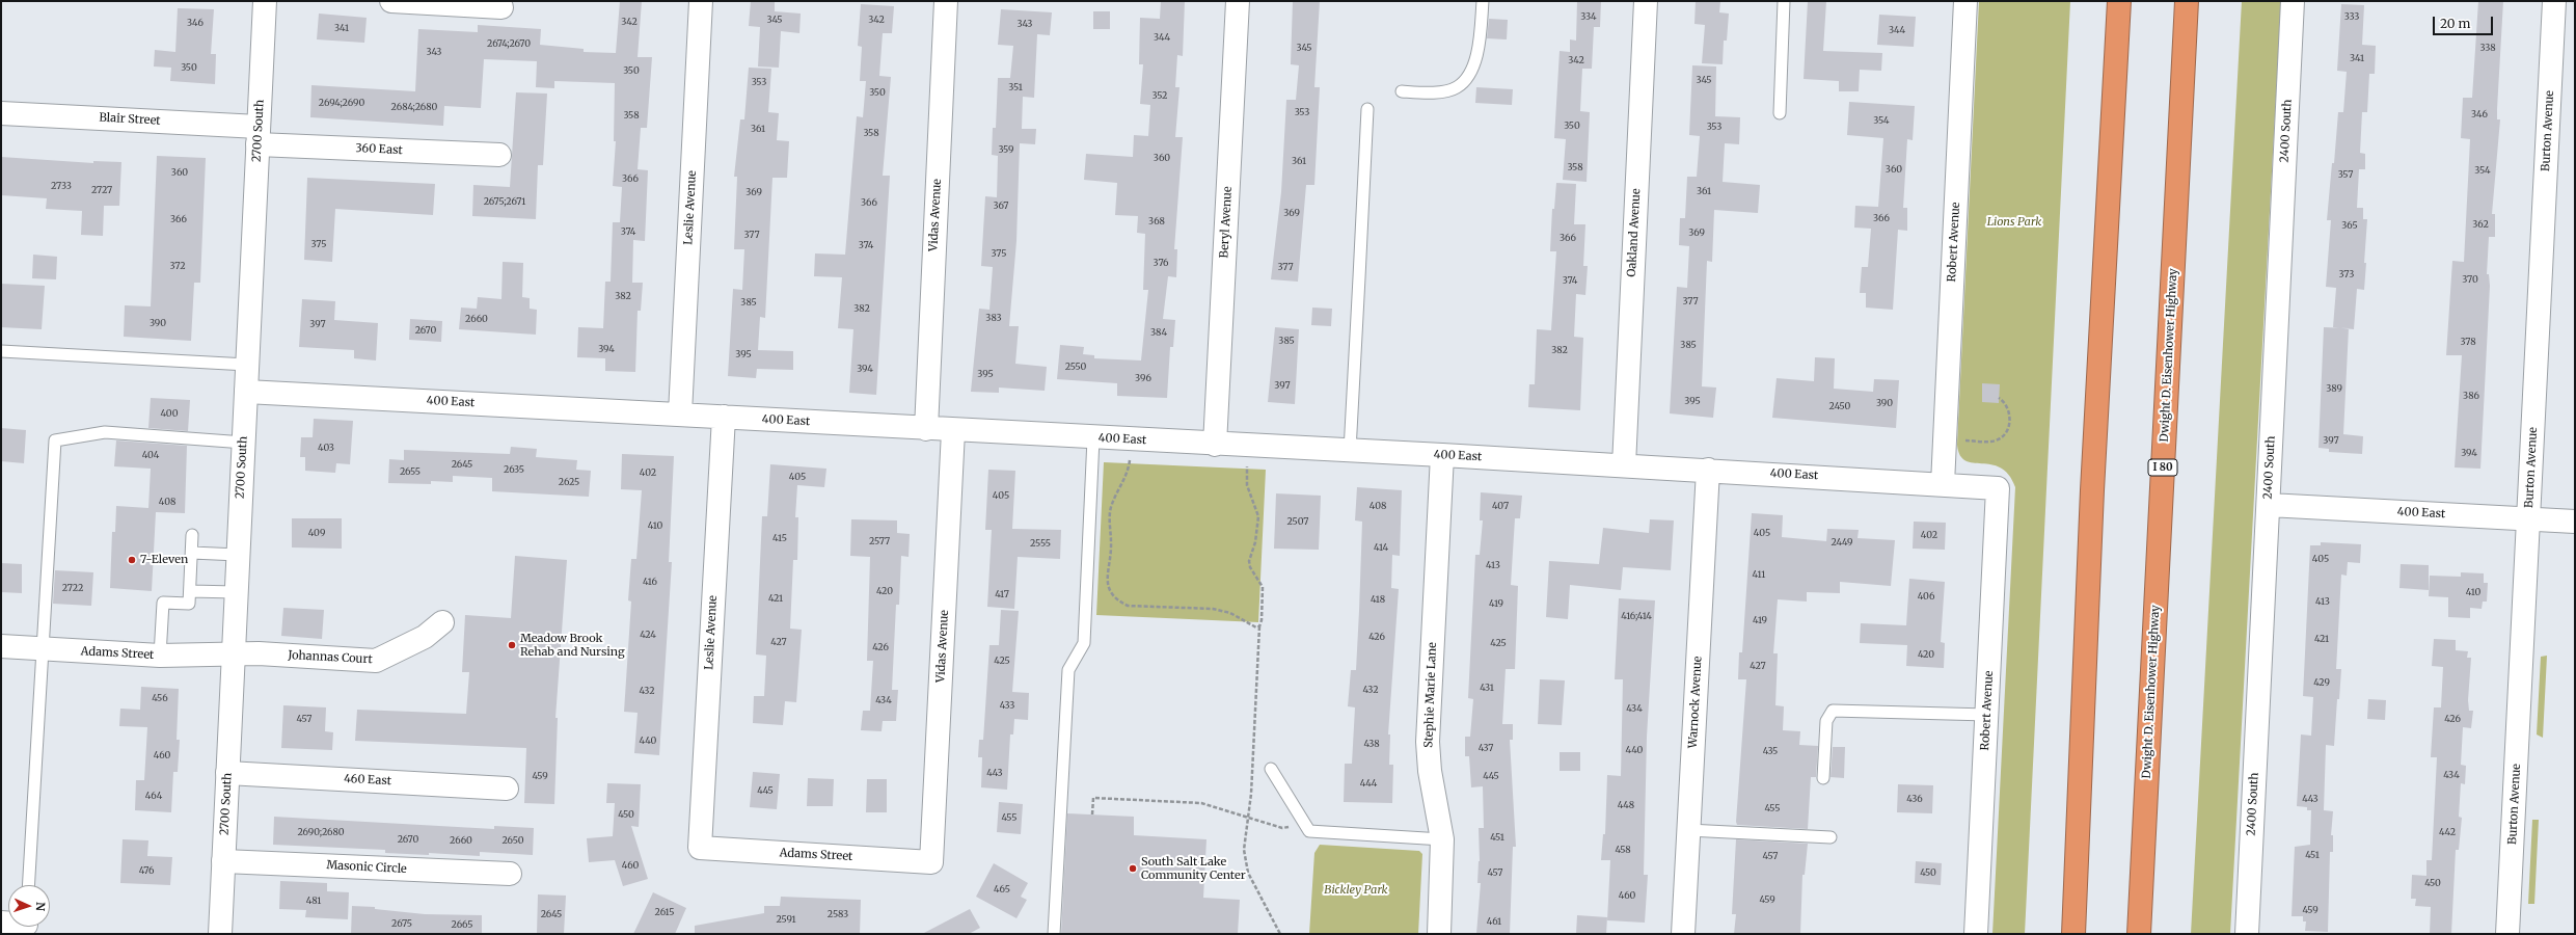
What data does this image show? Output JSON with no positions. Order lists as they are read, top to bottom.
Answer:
{
  "streets": {
    "highway": ["Dwight D. Eisenhower Highway", "I 80"],
    "street": [
      "Blair Street",
      "2700 South",
      "2400 South",
      "Burton Avenue",
      "360 East",
      "Leslie Avenue",
      "Vidas Avenue",
      "Beryl Avenue",
      "Oakland Avenue",
      "Robert Avenue",
      "400 East",
      "Adams Street",
      "Johannas Court",
      "Stephie Marie Lane",
      "Warnock Avenue",
      "460 East",
      "Masonic Circle"
    ]
  },
  "crossings": [
    ["Blair Street", "2700 South"],
    ["Blair Street", "360 East"],
    ["2700 South", "360 East"],
    ["2700 South", "400 East"],
    ["2700 South", "Adams Street"],
    ["2700 South", "Johannas Court"],
    ["2700 South", "460 East"],
    ["2700 South", "Masonic Circle"],
    ["2400 South", "400 East"],
    ["Burton Avenue", "400 East"],
    ["Leslie Avenue", "400 East"],
    ["Leslie Avenue", "Adams Street"],
    ["Vidas Avenue", "400 East"],
    ["Vidas Avenue", "Adams Street"],
    ["Beryl Avenue", "400 East"],
    ["Oakland Avenue", "400 East"],
    ["Robert Avenue", "400 East"],
    ["400 East", "Stephie Marie Lane"],
    ["400 East", "Warnock Avenue"],
    ["Adams Street", "Johannas Court"]
  ],
  "parks": ["Lions Park", "Bickley Park"],
  "places": ["7-Eleven", "Meadow Brook Rehab and Nursing", "South Salt Lake Community Center"],
  "house_numbers": [
    "334",
    "333",
    "345",
    "342",
    "342",
    "346",
    "343",
    "341",
    "344",
    "344",
    "2674;2670",
    "345",
    "338",
    "343",
    "341",
    "342",
    "350",
    "350",
    "345",
    "353",
    "351",
    "350",
    "352",
    "2694;2690",
    "2684;2680",
    "353",
    "346",
    "358",
    "354",
    "350",
    "353",
    "361",
    "358",
    "359",
    "360",
    "361",
    "358",
    "360",
    "354",
    "360",
    "357",
    "366",
    "2733",
    "2727",
    "361",
    "369",
    "2675;2671",
    "366",
    "367",
    "369",
    "366",
    "366",
    "368",
    "362",
    "365",
    "374",
    "369",
    "377",
    "366",
    "375",
    "374",
    "375",
    "376",
    "372",
    "377",
    "373",
    "370",
    "374",
    "382",
    "377",
    "385",
    "382",
    "383",
    "2660",
    "390",
    "397",
    "2670",
    "384",
    "385",
    "378",
    "385",
    "394",
    "382",
    "395",
    "2550",
    "394",
    "395",
    "396",
    "397",
    "389",
    "386",
    "395",
    "390",
    "2450",
    "400",
    "397",
    "403",
    "394",
    "404",
    "2645",
    "2635",
    "2655",
    "402",
    "405",
    "2625",
    "405",
    "408",
    "408",
    "407",
    "2507",
    "410",
    "409",
    "405",
    "402",
    "415",
    "2577",
    "2449",
    "2555",
    "414",
    "405",
    "413",
    "411",
    "416",
    "2722",
    "420",
    "410",
    "417",
    "406",
    "421",
    "418",
    "413",
    "419",
    "416;414",
    "419",
    "424",
    "426",
    "421",
    "427",
    "425",
    "426",
    "420",
    "425",
    "427",
    "429",
    "431",
    "432",
    "432",
    "456",
    "434",
    "433",
    "434",
    "457",
    "426",
    "440",
    "438",
    "437",
    "440",
    "435",
    "460",
    "443",
    "434",
    "459",
    "445",
    "444",
    "445",
    "464",
    "436",
    "443",
    "448",
    "455",
    "450",
    "455",
    "2690;2680",
    "442",
    "451",
    "2670",
    "2660",
    "2650",
    "458",
    "451",
    "457",
    "460",
    "476",
    "457",
    "450",
    "450",
    "465",
    "460",
    "459",
    "481",
    "459",
    "2615",
    "2645",
    "2583",
    "2591",
    "461",
    "2675",
    "2665"
  ],
  "scale_bar": "20 m",
  "north": "right"
}
